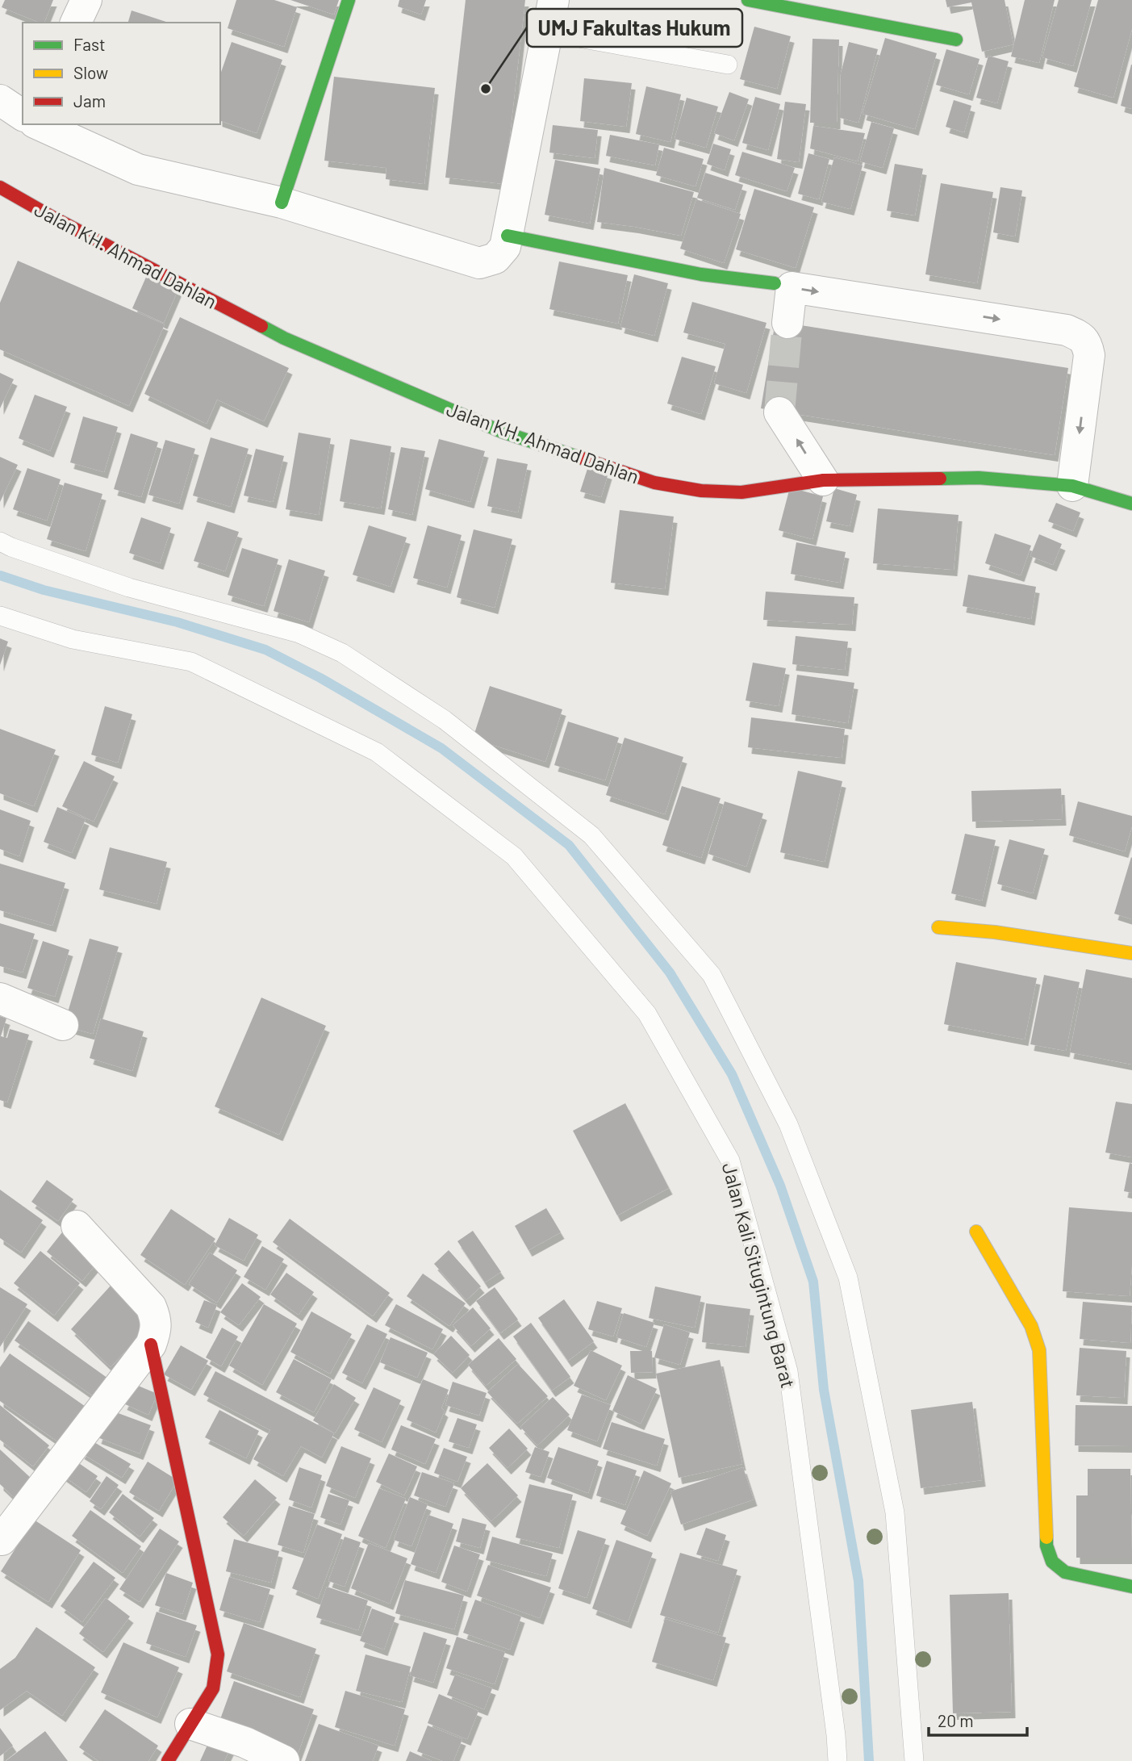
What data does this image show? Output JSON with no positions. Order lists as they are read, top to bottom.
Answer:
{
  "streets": {
    "street": ["Jalan KH. Ahmad Dahlan"],
    "lane": ["Jalan Kali Situgintung Barat"]
  },
  "places": ["UMJ Fakultas Hukum"],
  "legend": ["Fast", "Slow", "Jam"],
  "scale_bar": "20 m"
}
